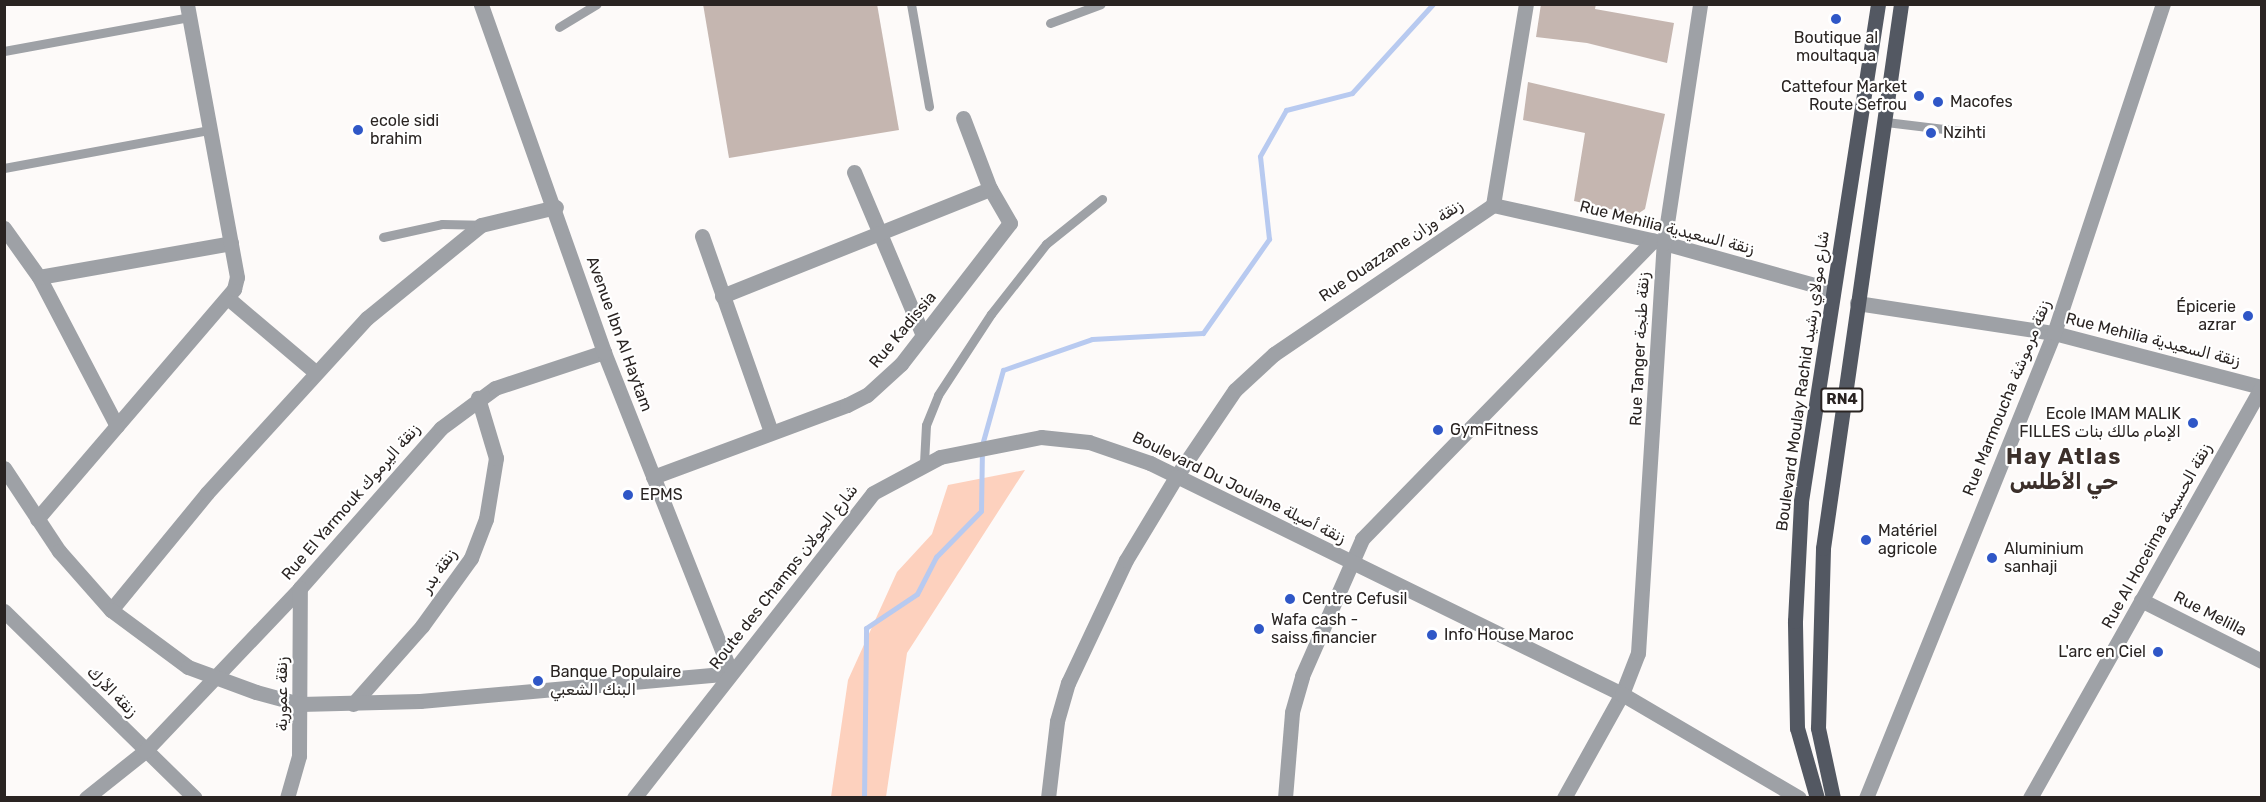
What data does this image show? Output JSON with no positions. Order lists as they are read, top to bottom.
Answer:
{
  "streets": {
    "main road": ["Boulevard Moulay Rachid شارع مولاي رشيد", "RN4"],
    "street": [
      "Rue Mehilia زنقة السعيدية",
      "Rue Ouazzane زنقة وزان",
      "Rue Kadissia",
      "Avenue Ibn Al Haytam",
      "Rue Tanger زنقة طنجة",
      "Rue Marmoucha زنقة مرموشة",
      "Boulevard Du Joulane زنقة أصيلة",
      "Rue El Yarmouk زنقة اليرموك",
      "Rue Al Hoceima زنقة الحسيمة",
      "زنقة بدر",
      "Route des Champs شارع الجولان",
      "Rue Melilla",
      "زنقة الأرك",
      "زنقة عمورية"
    ]
  },
  "crossings": [
    ["Rue Mehilia زنقة السعيدية", "Rue Ouazzane زنقة وزان"],
    ["Rue Mehilia زنقة السعيدية", "Rue Tanger زنقة طنجة"],
    ["Rue Mehilia زنقة السعيدية", "Boulevard Moulay Rachid شارع مولاي رشيد"],
    ["Rue Mehilia زنقة السعيدية", "Rue Marmoucha زنقة مرموشة"],
    ["Rue Mehilia زنقة السعيدية", "RN4"],
    ["Rue Mehilia زنقة السعيدية", "Rue Al Hoceima زنقة الحسيمة"],
    ["Rue Ouazzane زنقة وزان", "Boulevard Du Joulane زنقة أصيلة"],
    ["Rue Kadissia", "Avenue Ibn Al Haytam"],
    ["Avenue Ibn Al Haytam", "Rue El Yarmouk زنقة اليرموك"],
    ["Avenue Ibn Al Haytam", "Route des Champs شارع الجولان"],
    ["Rue Tanger زنقة طنجة", "Boulevard Du Joulane زنقة أصيلة"],
    ["Boulevard Du Joulane زنقة أصيلة", "Route des Champs شارع الجولان"],
    ["Rue El Yarmouk زنقة اليرموك", "زنقة بدر"],
    ["Rue El Yarmouk زنقة اليرموك", "زنقة الأرك"],
    ["Rue El Yarmouk زنقة اليرموك", "زنقة عمورية"],
    ["Rue Al Hoceima زنقة الحسيمة", "Rue Melilla"]
  ],
  "districts": ["Hay Atlas حي الأطلس"],
  "places": [
    "Boutique al moultaqua",
    "Cattefour Market Route Sefrou",
    "Macofes",
    "ecole sidi brahim",
    "Nzihti",
    "Épicerie azrar",
    "Ecole IMAM MALIK FILLES الإمام مالك بنات",
    "GymFitness",
    "EPMS",
    "Matériel agricole",
    "Aluminium sanhaji",
    "Centre Cefusil",
    "Wafa cash - saiss financier",
    "Info House Maroc",
    "L'arc en Ciel",
    "Banque Populaire البنك الشعبي"
  ]
}
